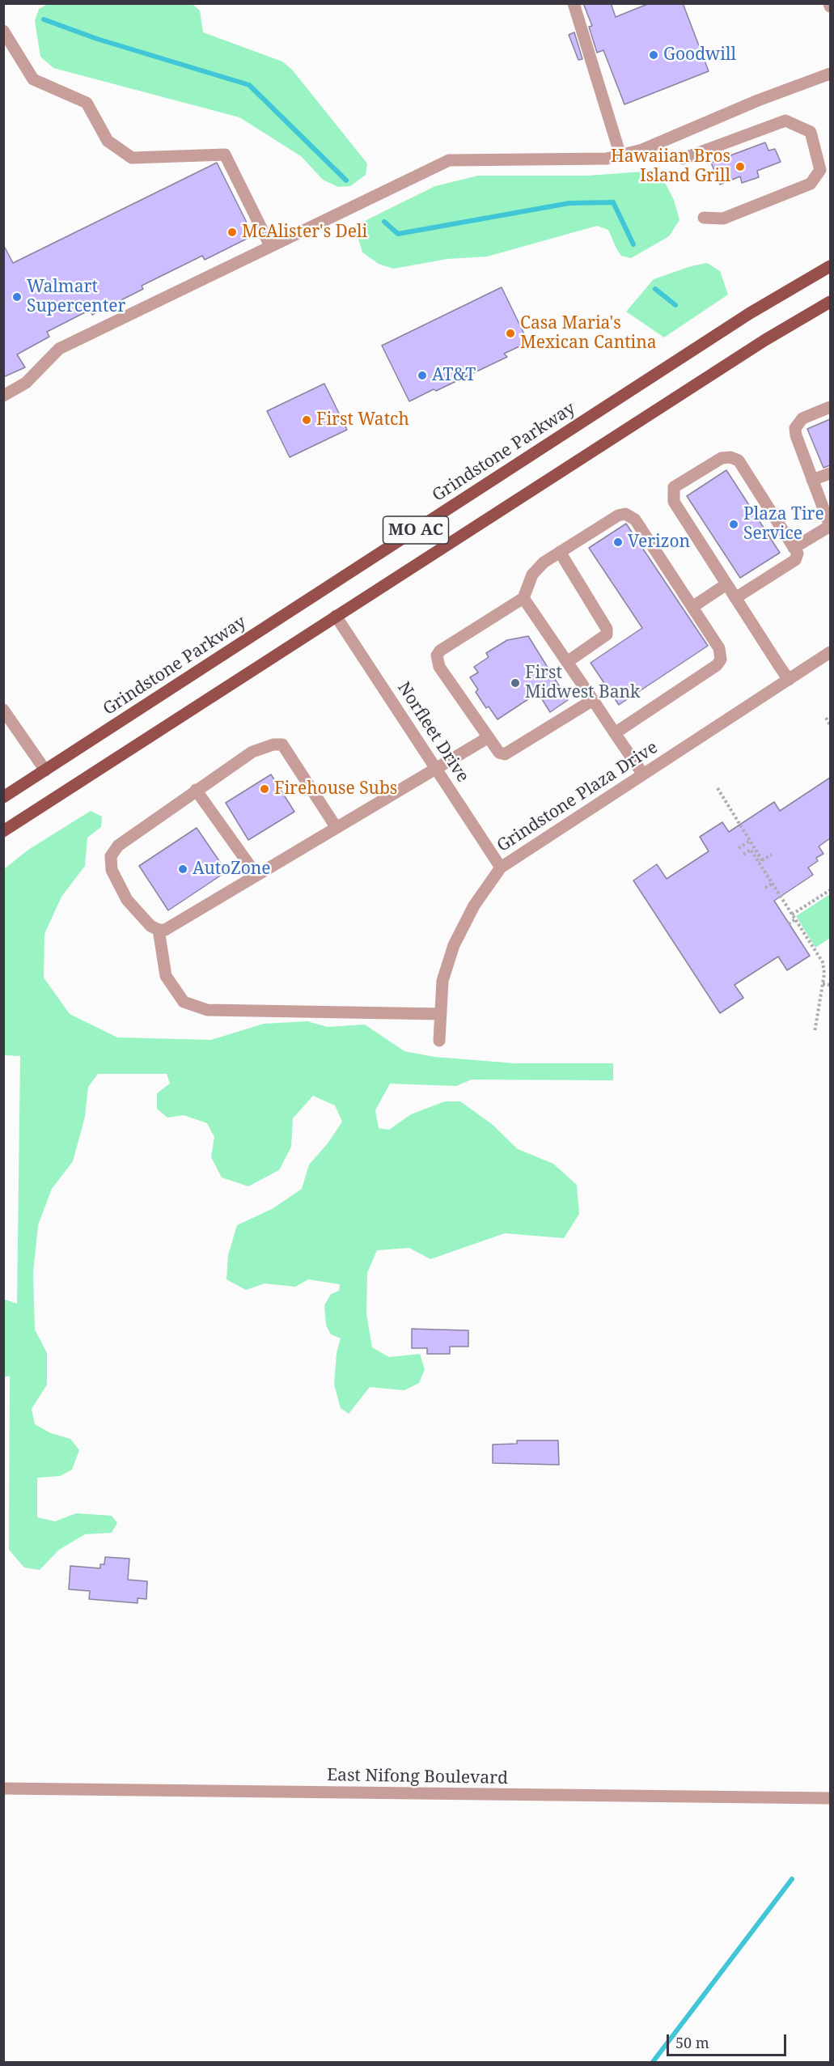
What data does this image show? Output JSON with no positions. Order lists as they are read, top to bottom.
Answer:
{
  "streets": {
    "main road": ["Grindstone Parkway", "MO AC"],
    "street": ["Norfleet Drive", "Grindstone Plaza Drive", "East Nifong Boulevard"]
  },
  "crossings": [
    ["MO AC", "Norfleet Drive"],
    ["Norfleet Drive", "Grindstone Plaza Drive"]
  ],
  "places": [
    "Goodwill",
    "Hawaiian Bros Island Grill",
    "McAlister's Deli",
    "Walmart Supercenter",
    "Casa Maria's Mexican Cantina",
    "AT&T",
    "First Watch",
    "Plaza Tire Service",
    "Verizon",
    "First Midwest Bank",
    "Firehouse Subs",
    "AutoZone"
  ],
  "scale_bar": "50 m"
}
